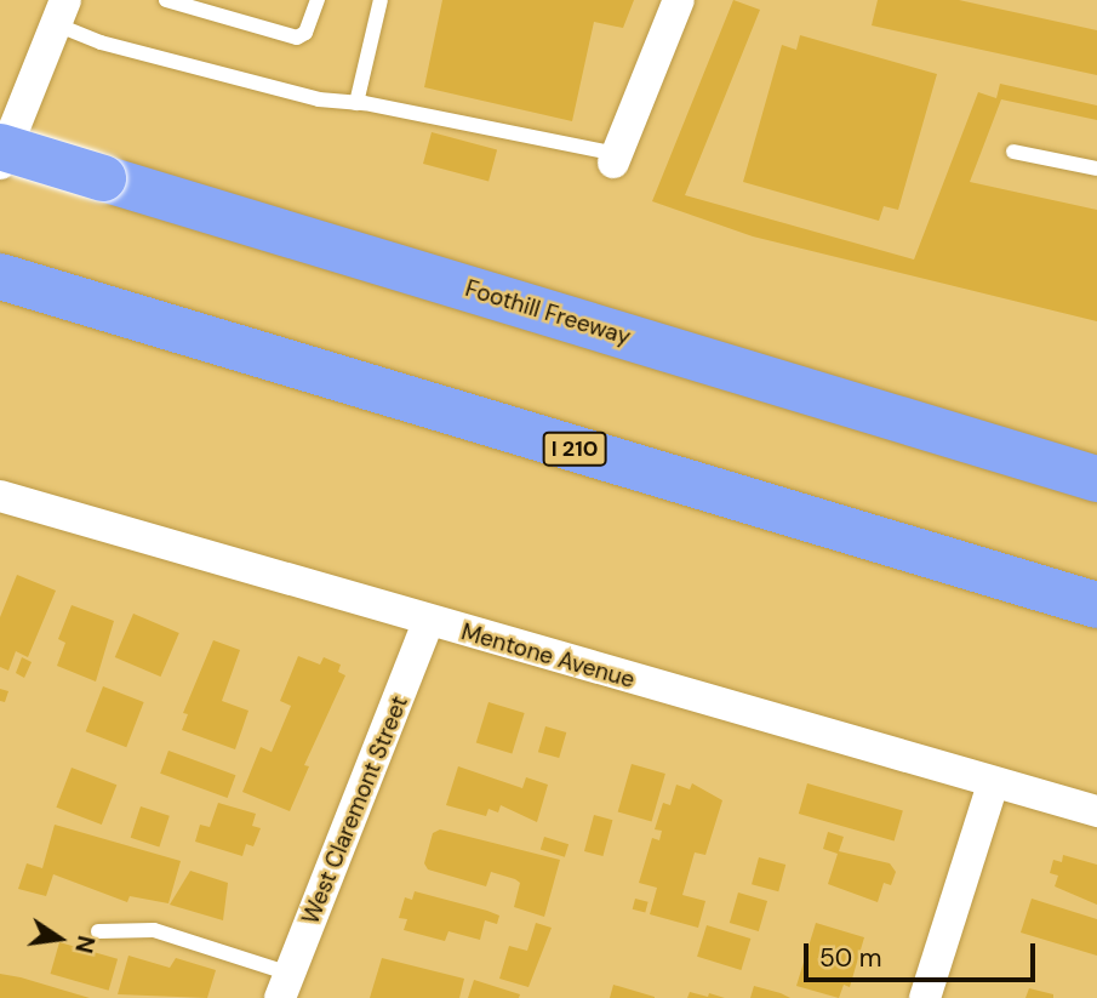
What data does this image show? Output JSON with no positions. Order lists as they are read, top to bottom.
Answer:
{
  "streets": {
    "highway": ["Foothill Freeway", "I 210"],
    "street": ["Mentone Avenue", "West Claremont Street"]
  },
  "crossings": [
    ["Mentone Avenue", "West Claremont Street"]
  ],
  "scale_bar": "50 m",
  "north": "right"
}
